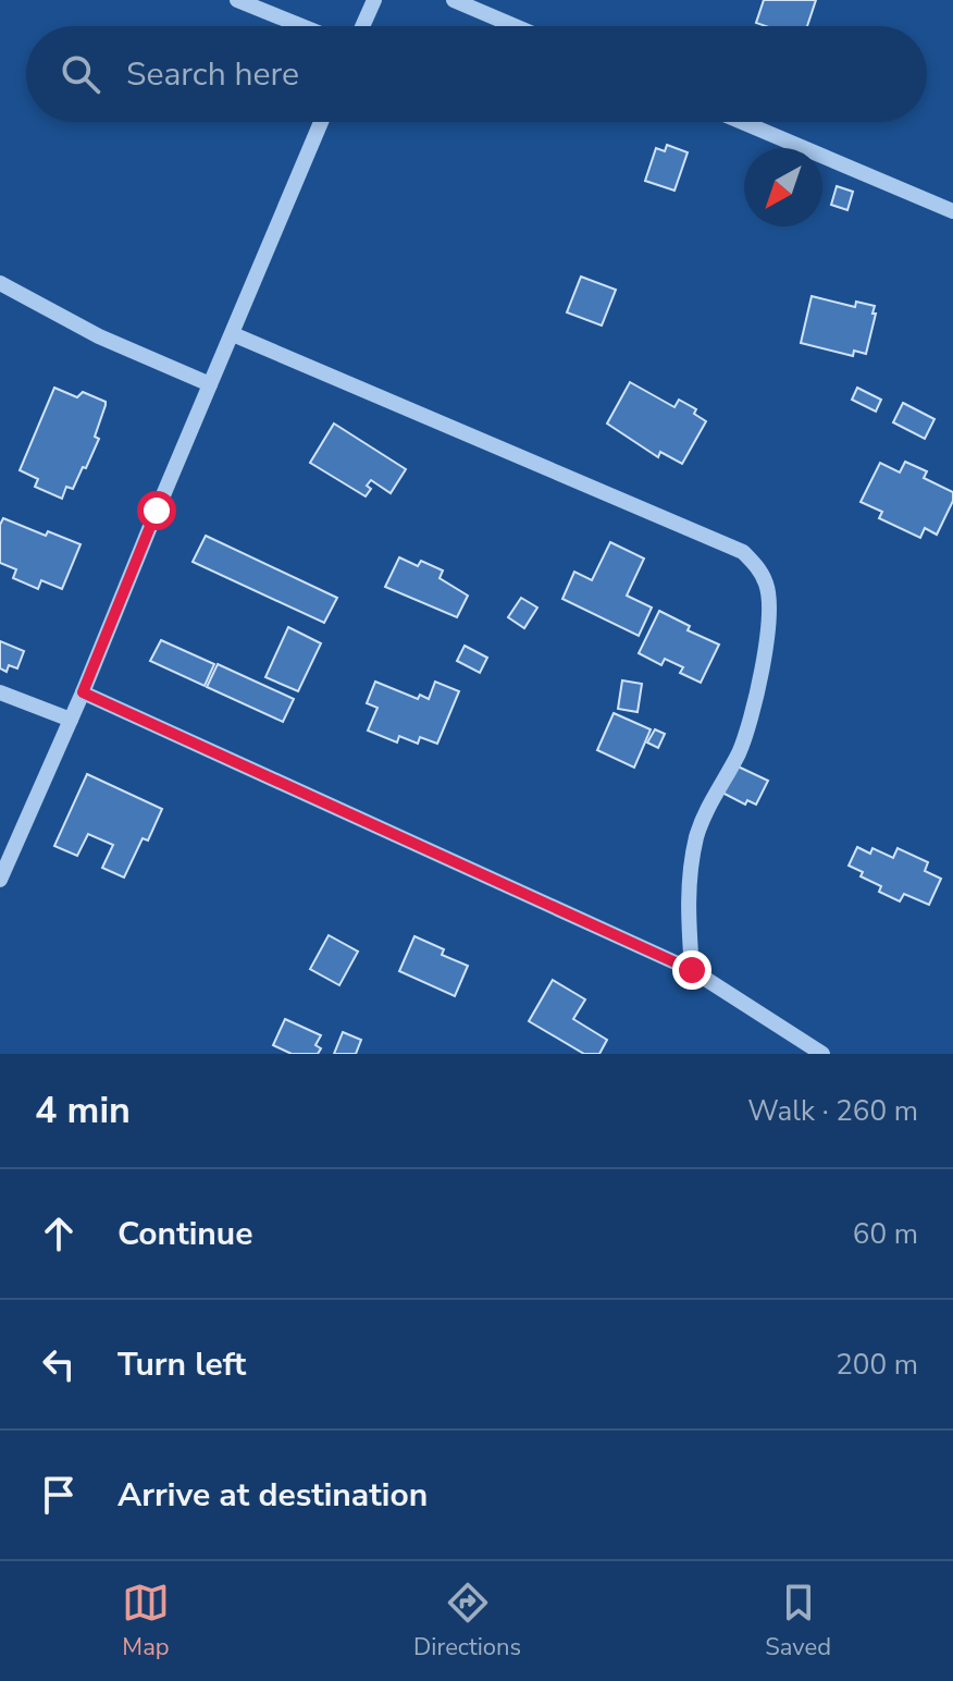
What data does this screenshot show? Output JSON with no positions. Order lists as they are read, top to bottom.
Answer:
{
  "north": "bottom left",
  "page": {
    "search": "Search here",
    "heading": ["4 min", "Walk · 260 m"],
    "list": [
      ["Continue", "60 m"],
      ["Turn left", "200 m"],
      "Arrive at destination"
    ],
    "nav": ["Map", "Directions", "Saved"]
  }
}
